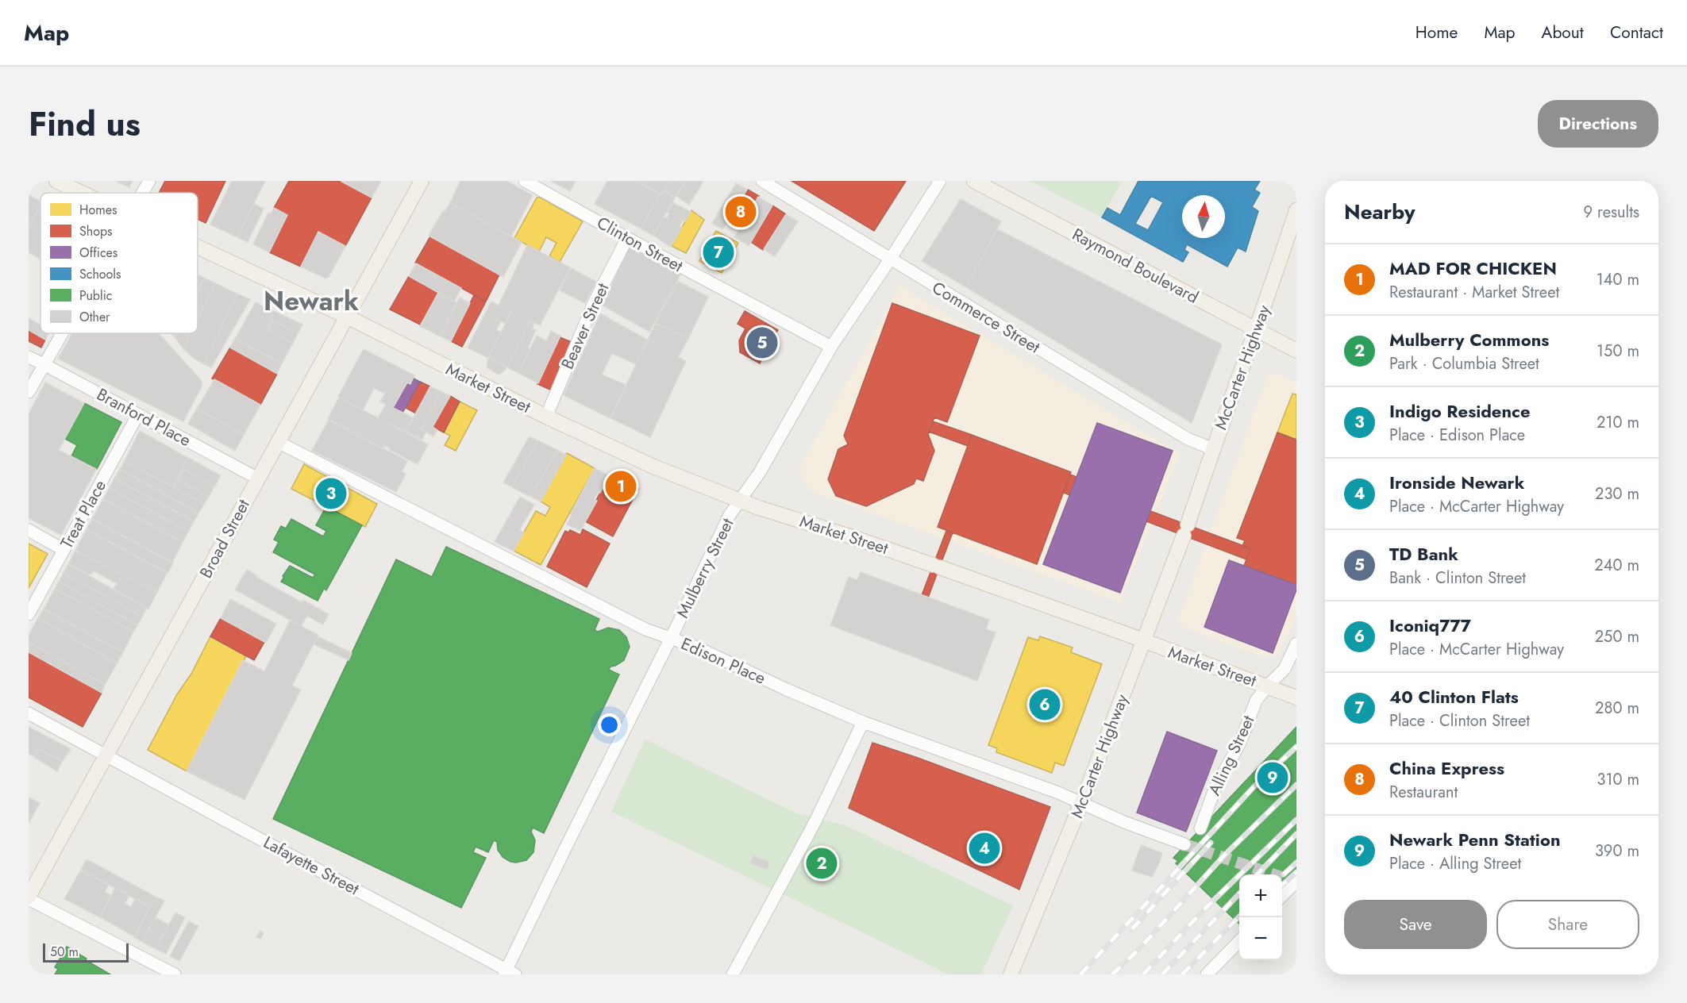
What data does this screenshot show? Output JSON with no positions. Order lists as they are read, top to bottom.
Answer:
{
  "streets": {
    "main road": [
      "Raymond Boulevard",
      "McCarter Highway",
      "Market Street",
      "Broad Street"
    ],
    "street": [
      "Clinton Street",
      "Commerce Street",
      "Beaver Street",
      "Branford Place",
      "Treat Place",
      "Mulberry Street",
      "Edison Place",
      "Alling Street",
      "Lafayette Street"
    ]
  },
  "crossings": [
    ["Clinton Street", "Beaver Street"],
    ["Clinton Street", "Mulberry Street"],
    ["Raymond Boulevard", "McCarter Highway"],
    ["Commerce Street", "McCarter Highway"],
    ["Commerce Street", "Mulberry Street"],
    ["Beaver Street", "Market Street"],
    ["McCarter Highway", "Market Street"],
    ["McCarter Highway", "Edison Place"],
    ["Market Street", "Broad Street"],
    ["Market Street", "Mulberry Street"],
    ["Market Street", "Alling Street"],
    ["Branford Place", "Treat Place"],
    ["Branford Place", "Broad Street"],
    ["Broad Street", "Edison Place"],
    ["Broad Street", "Lafayette Street"],
    ["Mulberry Street", "Edison Place"],
    ["Mulberry Street", "Lafayette Street"]
  ],
  "districts": ["Newark"],
  "legend": [
    "Homes",
    "Shops",
    "Offices",
    "Schools",
    "Public",
    "Other"
  ],
  "scale_bar": "50 m",
  "north": "top",
  "page": {
    "header": "Map",
    "nav": [
      "Home",
      "Map",
      "About",
      "Contact"
    ],
    "title": "Find us",
    "buttons": [
      "Directions",
      ["Save", "Share"]
    ],
    "heading": ["Nearby", "9 results"],
    "pins": [
      "8",
      "7",
      "5",
      "1",
      "3",
      "6",
      "9",
      "4",
      "2"
    ],
    "list": [
      {
        "mark": "1",
        "name": "MAD FOR CHICKEN",
        "note": "Restaurant · Market Street",
        "value": "140 m"
      },
      {
        "mark": "2",
        "name": "Mulberry Commons",
        "note": "Park · Columbia Street",
        "value": "150 m"
      },
      {
        "mark": "3",
        "name": "Indigo Residence",
        "note": "Place · Edison Place",
        "value": "210 m"
      },
      {
        "mark": "4",
        "name": "Ironside Newark",
        "note": "Place · McCarter Highway",
        "value": "230 m"
      },
      {
        "mark": "5",
        "name": "TD Bank",
        "note": "Bank · Clinton Street",
        "value": "240 m"
      },
      {
        "mark": "6",
        "name": "Iconiq777",
        "note": "Place · McCarter Highway",
        "value": "250 m"
      },
      {
        "mark": "7",
        "name": "40 Clinton Flats",
        "note": "Place · Clinton Street",
        "value": "280 m"
      },
      {
        "mark": "8",
        "name": "China Express",
        "note": "Restaurant",
        "value": "310 m"
      },
      {
        "mark": "9",
        "name": "Newark Penn Station",
        "note": "Place · Alling Street",
        "value": "390 m"
      }
    ],
    "map_buttons": ["+", "−"],
    "scale": "50 m"
  }
}
